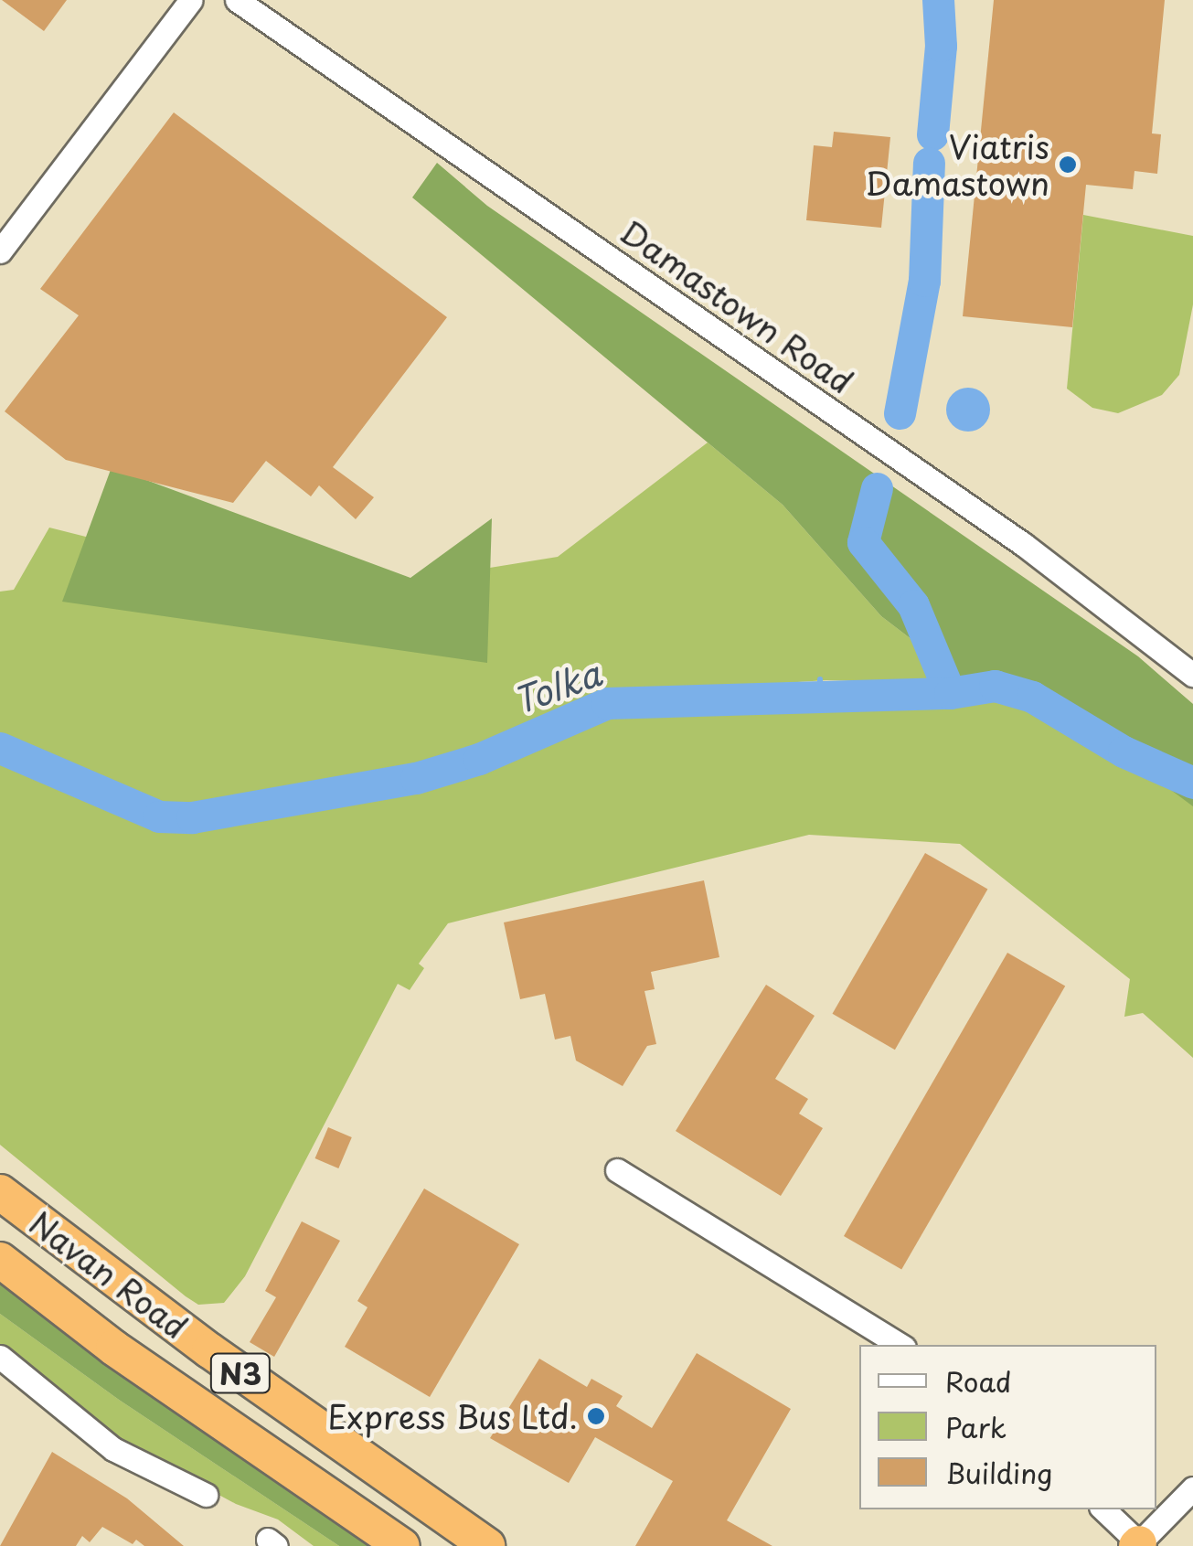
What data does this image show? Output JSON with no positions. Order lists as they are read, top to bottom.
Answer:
{
  "streets": {
    "highway": ["Navan Road", "N3"],
    "street": ["Damastown Road"]
  },
  "water": ["Tolka"],
  "places": ["Viatris Damastown", "Express Bus Ltd."],
  "legend": ["Road", "Park", "Building"]
}
